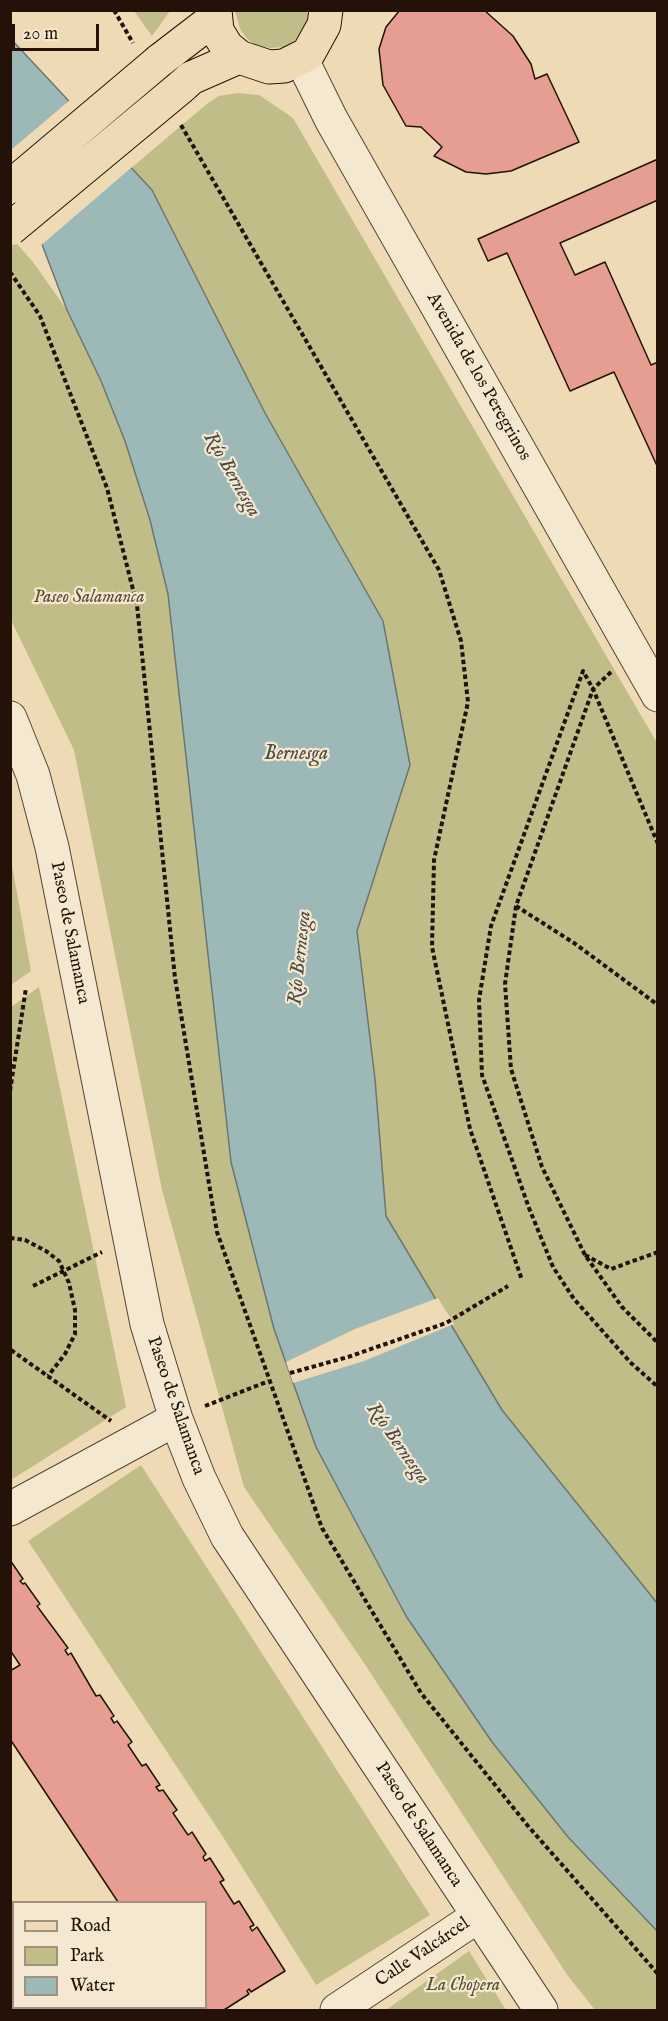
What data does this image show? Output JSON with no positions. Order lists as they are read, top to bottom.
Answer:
{
  "streets": {
    "street": ["Avenida de los Peregrinos", "Paseo de Salamanca", "Calle Valcárcel"]
  },
  "crossings": [
    ["Paseo de Salamanca", "Calle Valcárcel"]
  ],
  "water": ["Río Bernesga", "Bernesga"],
  "parks": ["Paseo Salamanca", "La Chopera"],
  "legend": ["Road", "Park", "Water"],
  "scale_bar": "20 m"
}
